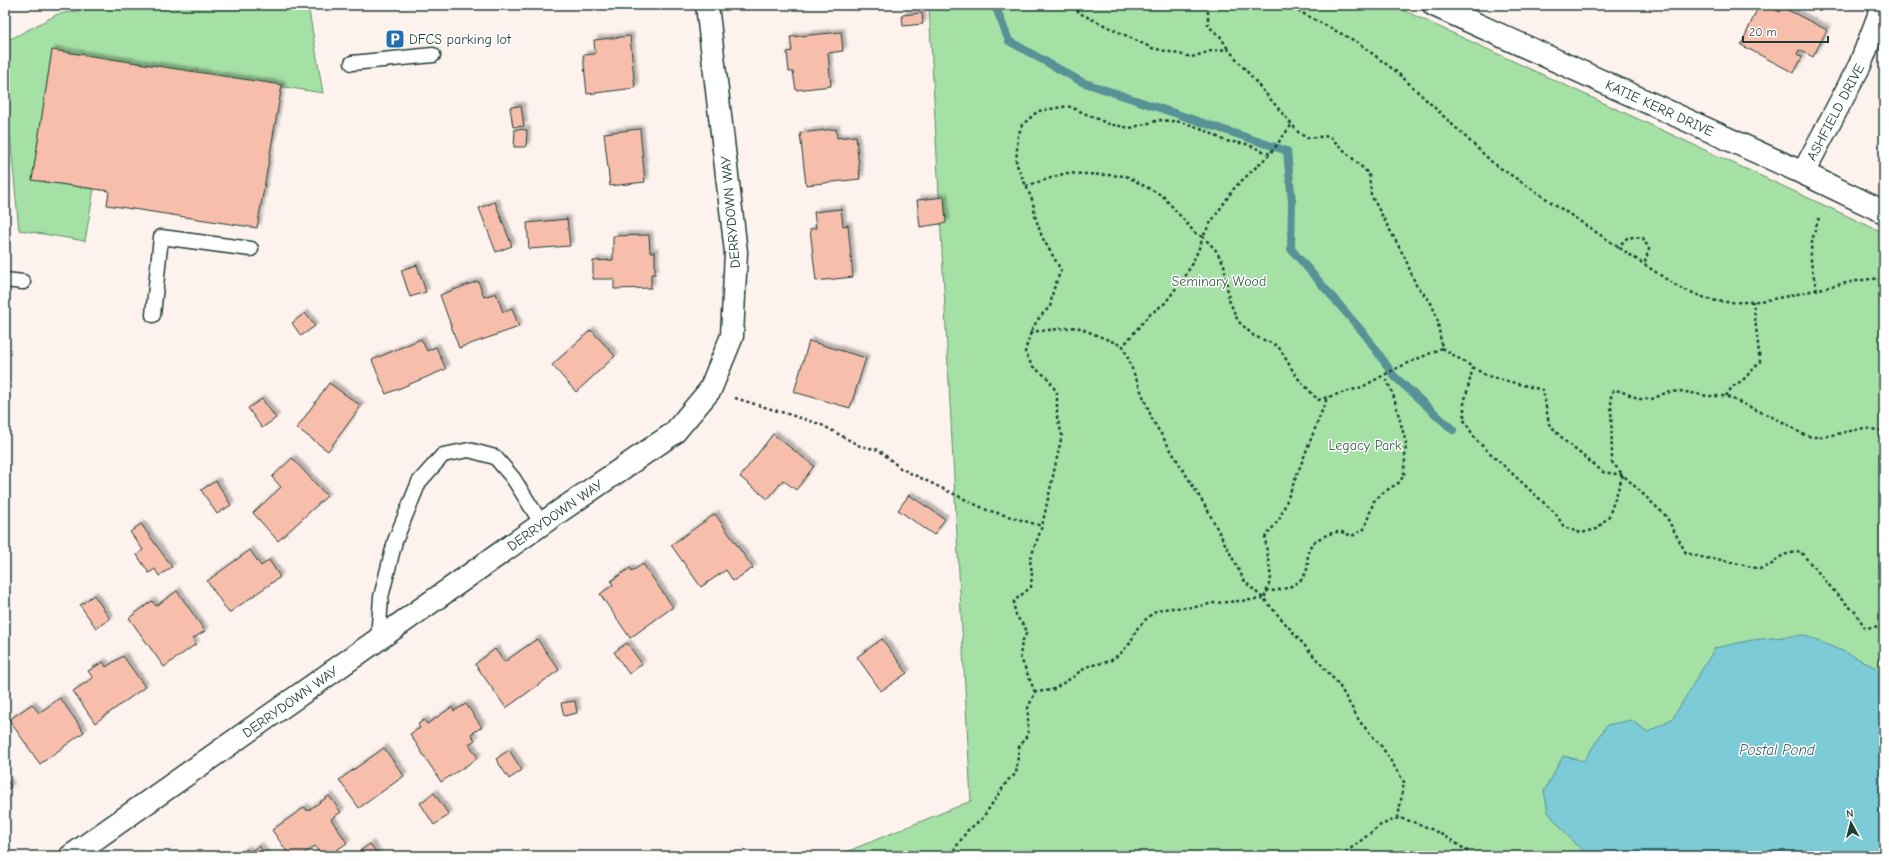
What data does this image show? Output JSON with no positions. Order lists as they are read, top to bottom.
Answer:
{
  "streets": {
    "street": ["KATIE KERR DRIVE", "ASHFIELD DRIVE", "DERRYDOWN WAY"]
  },
  "crossings": [
    ["KATIE KERR DRIVE", "ASHFIELD DRIVE"]
  ],
  "water": ["Postal Pond"],
  "parks": ["Seminary Wood", "Legacy Park"],
  "places": {
    "parking": ["DFCS parking lot"]
  },
  "scale_bar": "20 m",
  "north": "top"
}
